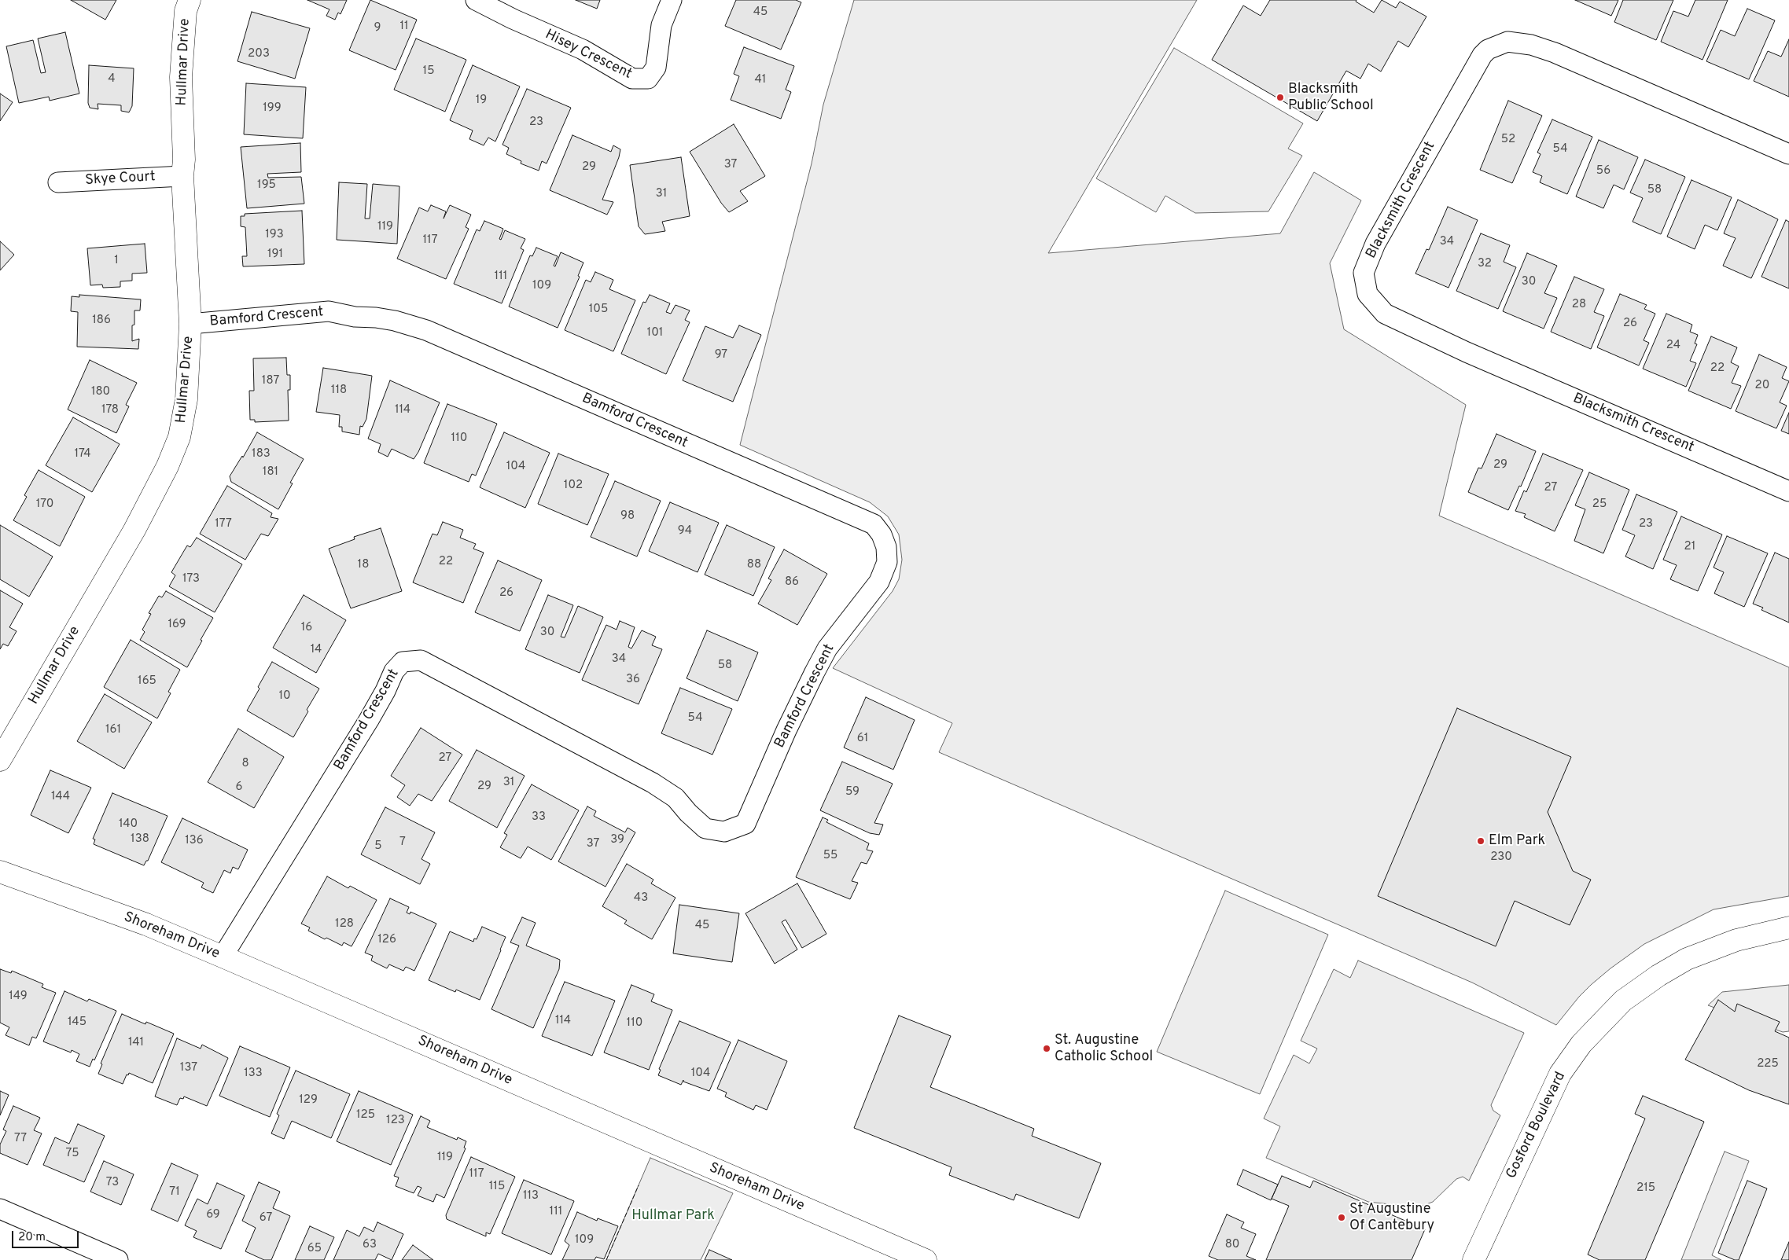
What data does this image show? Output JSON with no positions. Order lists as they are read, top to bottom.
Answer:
{
  "streets": {
    "street": [
      "Hisey Crescent",
      "Hullmar Drive",
      "Skye Court",
      "Blacksmith Crescent",
      "Bamford Crescent",
      "Shoreham Drive",
      "Gosford Boulevard"
    ]
  },
  "crossings": [
    ["Hullmar Drive", "Skye Court"],
    ["Hullmar Drive", "Bamford Crescent"],
    ["Bamford Crescent", "Shoreham Drive"]
  ],
  "parks": ["Hullmar Park"],
  "places": [
    "Blacksmith Public School",
    "Elm Park",
    "St. Augustine Catholic School",
    "St Augustine Of Cantebury"
  ],
  "house_numbers": [
    "45",
    "11",
    "9",
    "203",
    "15",
    "4",
    "41",
    "19",
    "199",
    "23",
    "52",
    "54",
    "37",
    "29",
    "56",
    "195",
    "58",
    "31",
    "119",
    "193",
    "117",
    "34",
    "191",
    "1",
    "32",
    "111",
    "30",
    "109",
    "28",
    "105",
    "186",
    "26",
    "101",
    "24",
    "97",
    "22",
    "187",
    "20",
    "118",
    "180",
    "178",
    "114",
    "110",
    "174",
    "183",
    "29",
    "104",
    "181",
    "102",
    "27",
    "170",
    "25",
    "98",
    "177",
    "23",
    "94",
    "21",
    "22",
    "18",
    "88",
    "173",
    "86",
    "26",
    "169",
    "16",
    "30",
    "14",
    "34",
    "58",
    "36",
    "165",
    "10",
    "54",
    "161",
    "61",
    "27",
    "8",
    "31",
    "29",
    "6",
    "59",
    "144",
    "33",
    "140",
    "138",
    "39",
    "136",
    "7",
    "37",
    "5",
    "55",
    "230",
    "43",
    "128",
    "45",
    "126",
    "149",
    "114",
    "145",
    "110",
    "141",
    "225",
    "137",
    "133",
    "104",
    "129",
    "125",
    "123",
    "77",
    "75",
    "119",
    "117",
    "73",
    "115",
    "215",
    "71",
    "113",
    "111",
    "69",
    "67",
    "109",
    "63",
    "80",
    "65"
  ],
  "scale_bar": "20 m"
}
